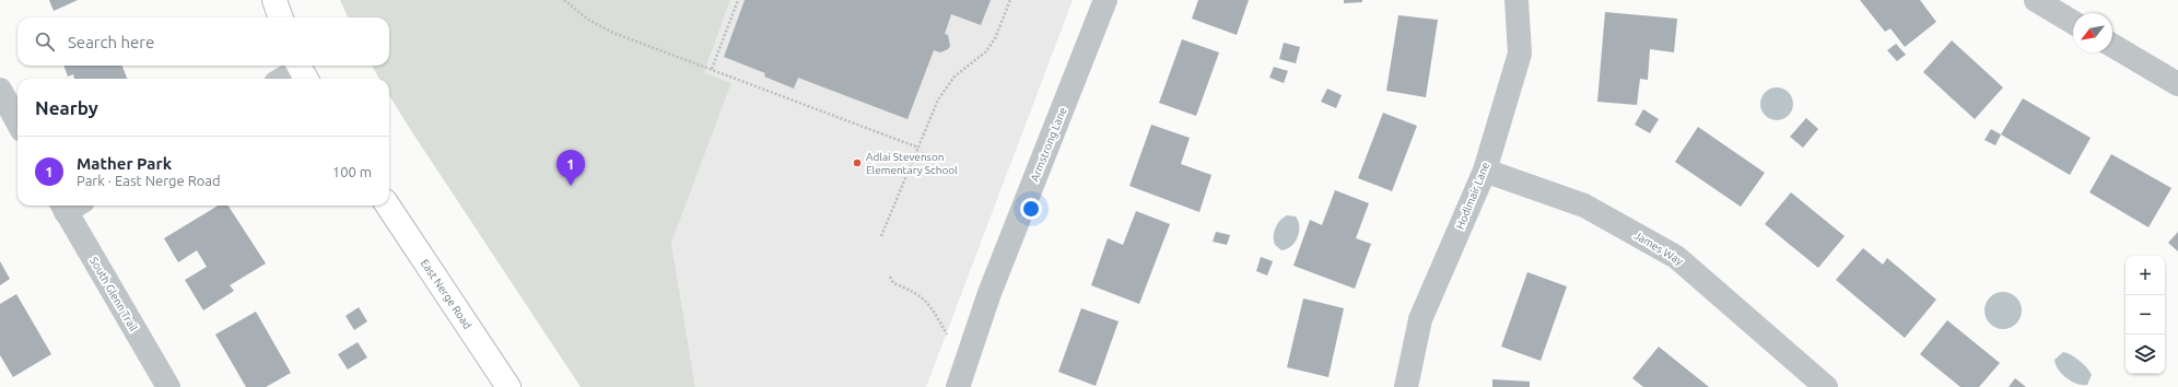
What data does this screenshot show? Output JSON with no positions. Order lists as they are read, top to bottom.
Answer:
{
  "streets": {
    "main road": ["East Nerge Road"],
    "street": [
      "Armstrong Lane",
      "Hodlmair Lane",
      "James Way",
      "South Glenn Trail"
    ]
  },
  "crossings": [
    ["Hodlmair Lane", "James Way"]
  ],
  "places": ["Adlai Stevenson Elementary School"],
  "north": "bottom left",
  "page": {
    "search": "Search here",
    "heading": "Nearby",
    "list": [
      {
        "mark": "1",
        "name": "Mather Park",
        "note": "Park · East Nerge Road",
        "value": "100 m"
      }
    ],
    "pins": "1",
    "map_buttons": ["+", "−"]
  }
}
